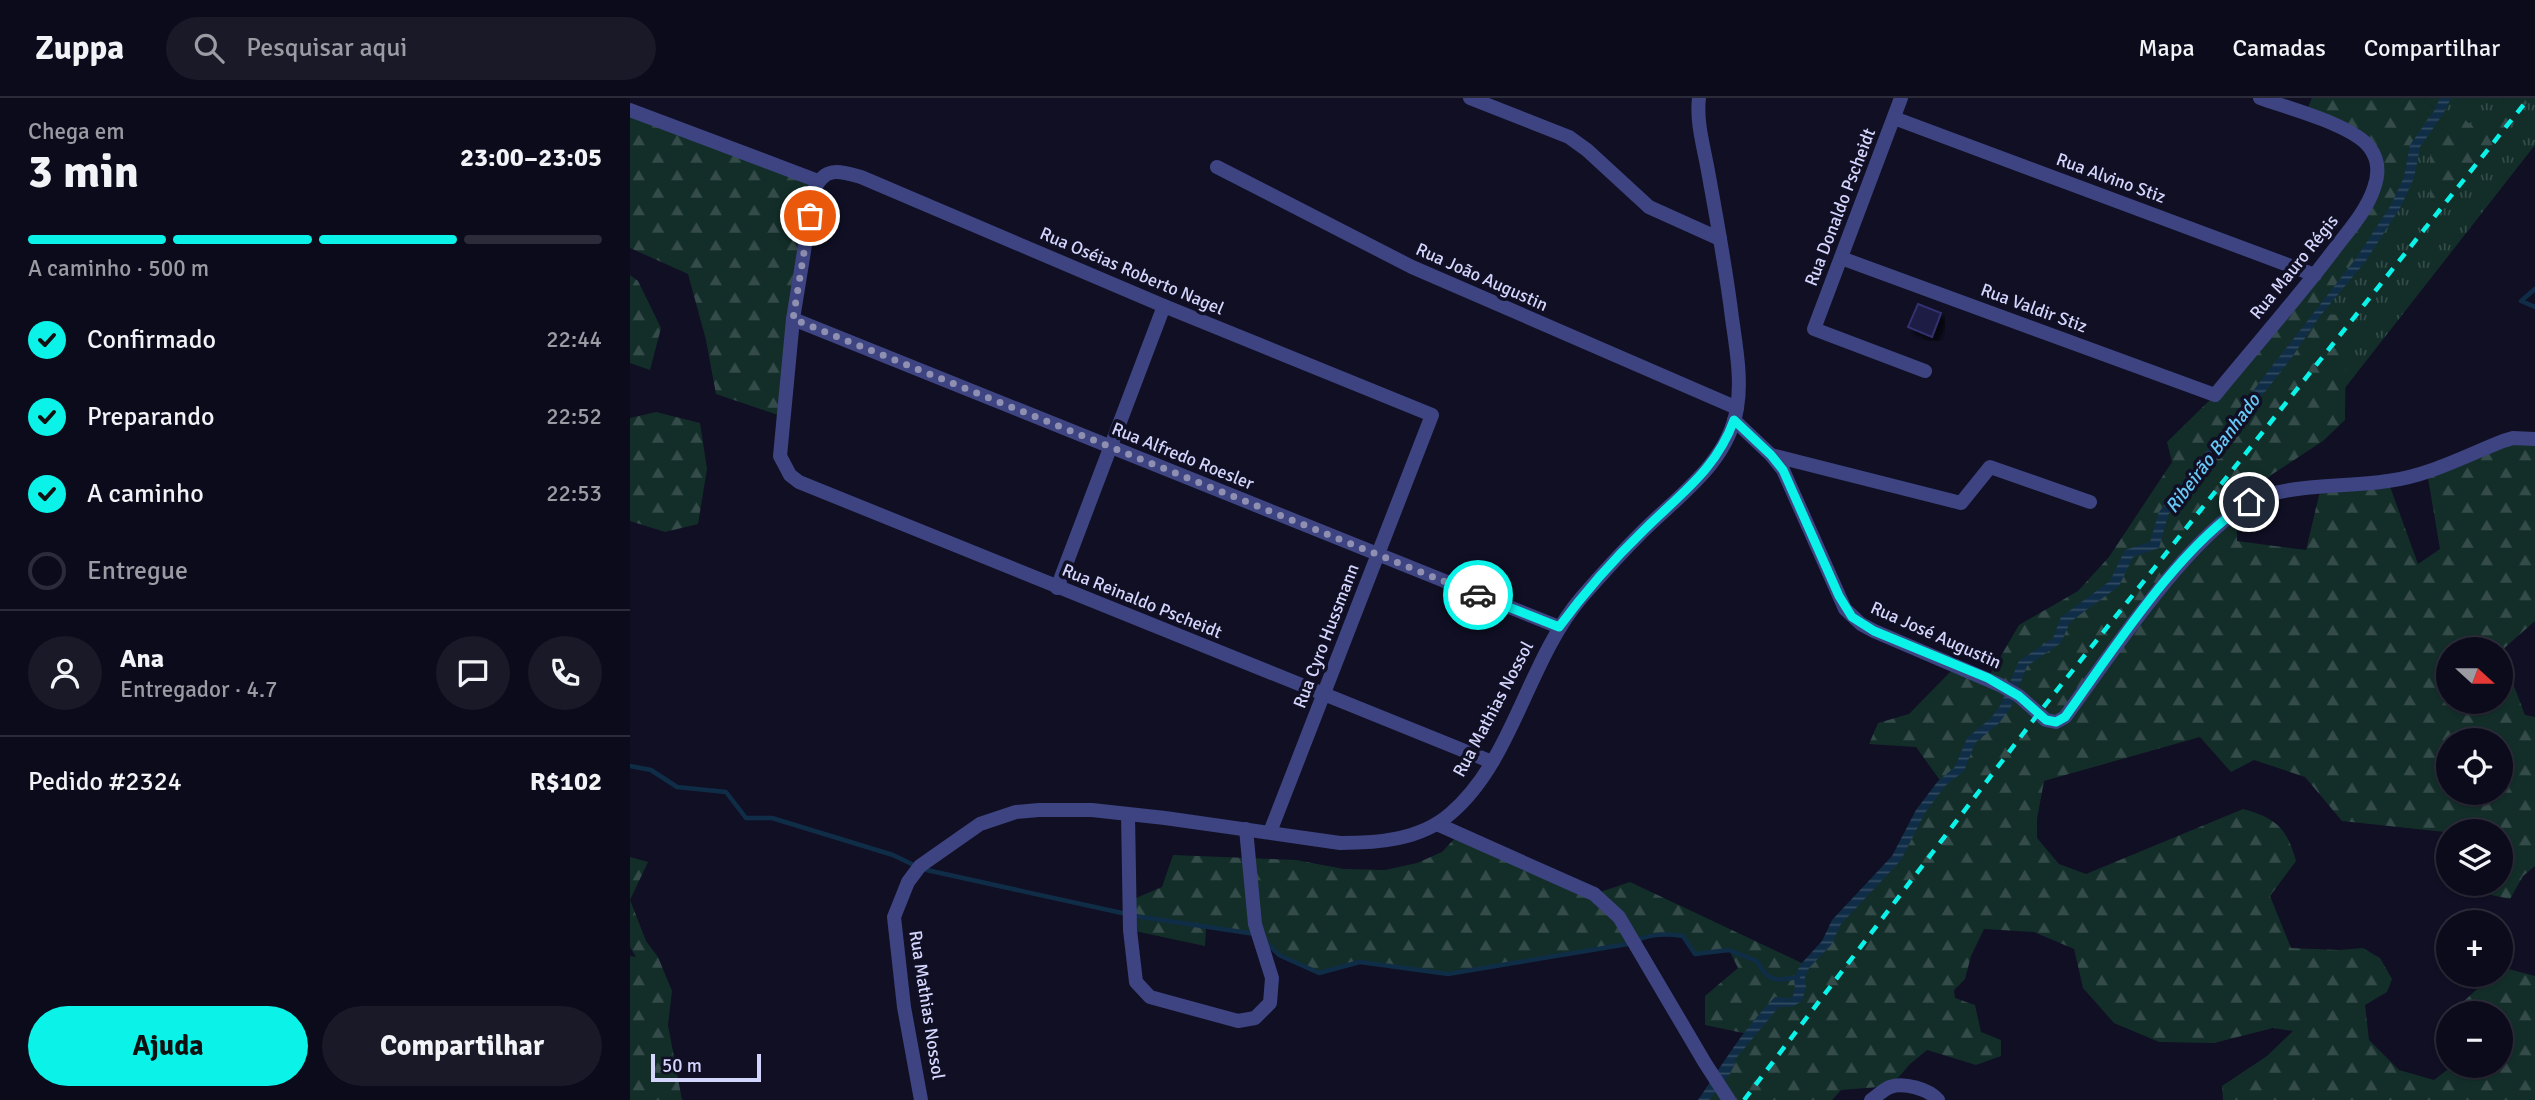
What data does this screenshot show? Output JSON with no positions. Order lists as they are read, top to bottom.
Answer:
{
  "streets": {
    "street": [
      "Rua Alvino Stiz",
      "Rua Donaldo Pscheidt",
      "Rua Mauro Régis",
      "Rua Oséias Roberto Nagel",
      "Rua João Augustin",
      "Rua Valdir Stiz",
      "Rua Alfredo Roesler",
      "Rua Reinaldo Pscheidt",
      "Rua José Augustin",
      "Rua Cyro Hussmann",
      "Rua Mathias Nossol"
    ]
  },
  "crossings": [
    ["Rua Alvino Stiz", "Rua Donaldo Pscheidt"],
    ["Rua Alvino Stiz", "Rua Mauro Régis"],
    ["Rua Donaldo Pscheidt", "Rua Valdir Stiz"],
    ["Rua Mauro Régis", "Rua Valdir Stiz"],
    ["Rua Oséias Roberto Nagel", "Rua Cyro Hussmann"],
    ["Rua João Augustin", "Rua José Augustin"],
    ["Rua João Augustin", "Rua Mathias Nossol"],
    ["Rua Alfredo Roesler", "Rua Reinaldo Pscheidt"],
    ["Rua Alfredo Roesler", "Rua Cyro Hussmann"],
    ["Rua Alfredo Roesler", "Rua Mathias Nossol"],
    ["Rua Reinaldo Pscheidt", "Rua Cyro Hussmann"],
    ["Rua Reinaldo Pscheidt", "Rua Mathias Nossol"],
    ["Rua José Augustin", "Rua Mathias Nossol"],
    ["Rua Cyro Hussmann", "Rua Mathias Nossol"]
  ],
  "water": ["Ribeirão Banhado"],
  "scale_bar": "50 m",
  "north": "right",
  "page": {
    "header": "Zuppa",
    "search": "Pesquisar aqui",
    "nav": ["Mapa", "Camadas", "Compartilhar"],
    "heading": ["3 min", "Chega em", "23:00–23:05"],
    "panel": [
      "Ana",
      "Entregador · 4.7",
      "Pedido #2324",
      "R$102"
    ],
    "bar": "A caminho · 500 m",
    "list": [
      ["Confirmado", "22:44"],
      ["Preparando", "22:52"],
      ["A caminho", "22:53"],
      "Entregue"
    ],
    "map_buttons": ["+", "−"],
    "buttons": ["Ajuda", "Compartilhar"],
    "scale": "50 m"
  }
}
